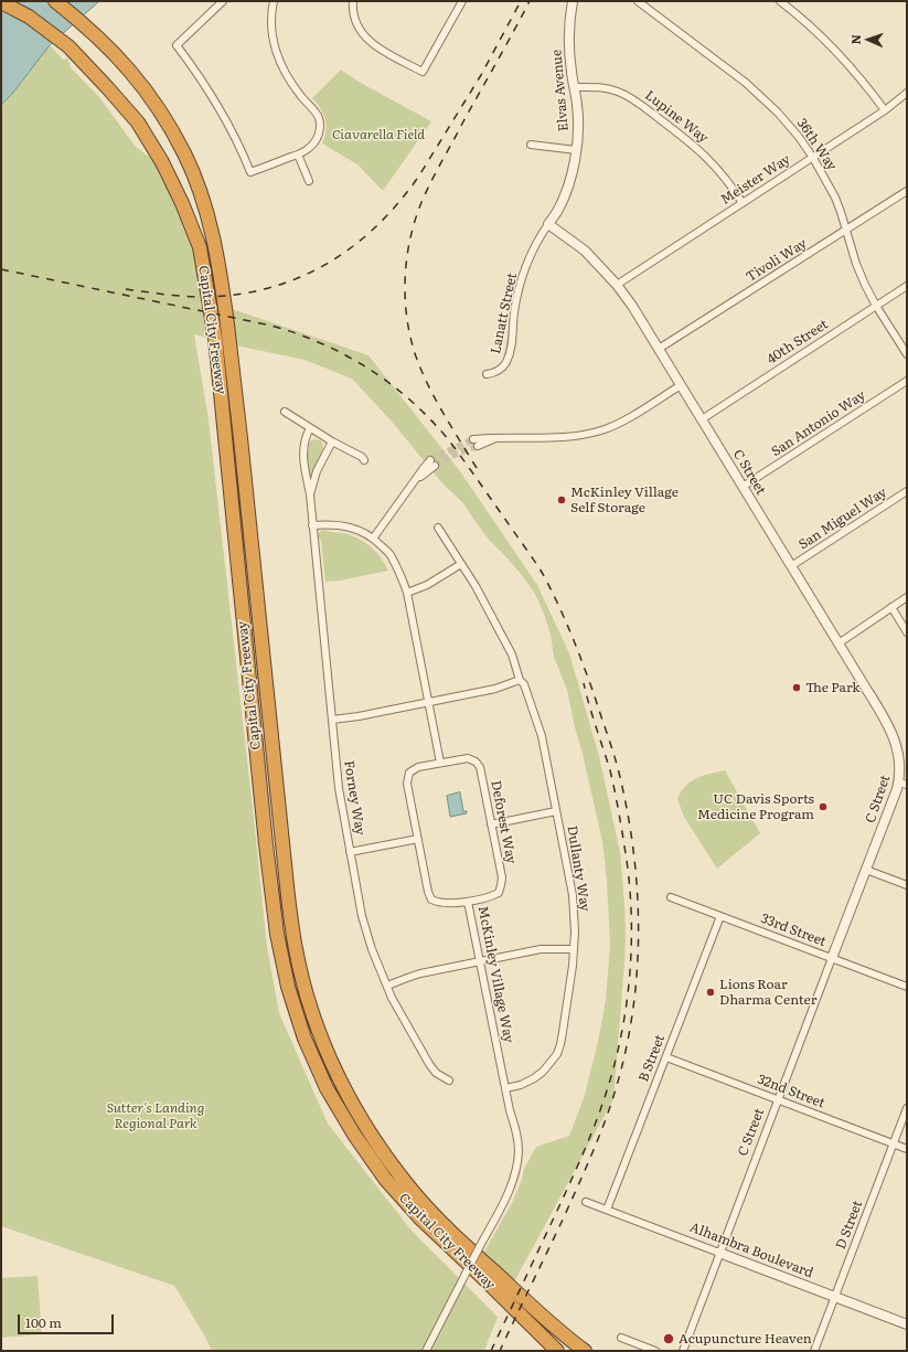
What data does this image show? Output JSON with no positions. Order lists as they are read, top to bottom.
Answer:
{
  "streets": {
    "highway": ["Capital City Freeway"],
    "street": [
      "Elvas Avenue",
      "Lupine Way",
      "36th Way",
      "Meister Way",
      "Tivoli Way",
      "Lanatt Street",
      "40th Street",
      "San Antonio Way",
      "C Street",
      "San Miguel Way",
      "Forney Way",
      "Deforest Way",
      "Dullanty Way",
      "33rd Street",
      "McKinley Village Way",
      "B Street",
      "32nd Street",
      "D Street",
      "Alhambra Boulevard"
    ]
  },
  "crossings": [
    ["Elvas Avenue", "Lupine Way"],
    ["Elvas Avenue", "Lanatt Street"],
    ["Elvas Avenue", "C Street"],
    ["Lupine Way", "Meister Way"],
    ["36th Way", "Meister Way"],
    ["36th Way", "Tivoli Way"],
    ["36th Way", "40th Street"],
    ["Meister Way", "C Street"],
    ["Tivoli Way", "C Street"],
    ["Lanatt Street", "C Street"],
    ["40th Street", "C Street"],
    ["San Antonio Way", "C Street"],
    ["C Street", "San Miguel Way"],
    ["C Street", "33rd Street"],
    ["C Street", "32nd Street"],
    ["C Street", "Alhambra Boulevard"],
    ["Deforest Way", "McKinley Village Way"],
    ["Dullanty Way", "McKinley Village Way"],
    ["33rd Street", "B Street"],
    ["B Street", "32nd Street"],
    ["B Street", "Alhambra Boulevard"],
    ["32nd Street", "D Street"],
    ["D Street", "Alhambra Boulevard"]
  ],
  "parks": ["Ciavarella Field", "Sutter's Landing Regional Park"],
  "places": [
    "McKinley Village Self Storage",
    "The Park",
    "UC Davis Sports Medicine Program",
    "Lions Roar Dharma Center",
    "Acupuncture Heaven"
  ],
  "scale_bar": "100 m",
  "north": "left"
}
